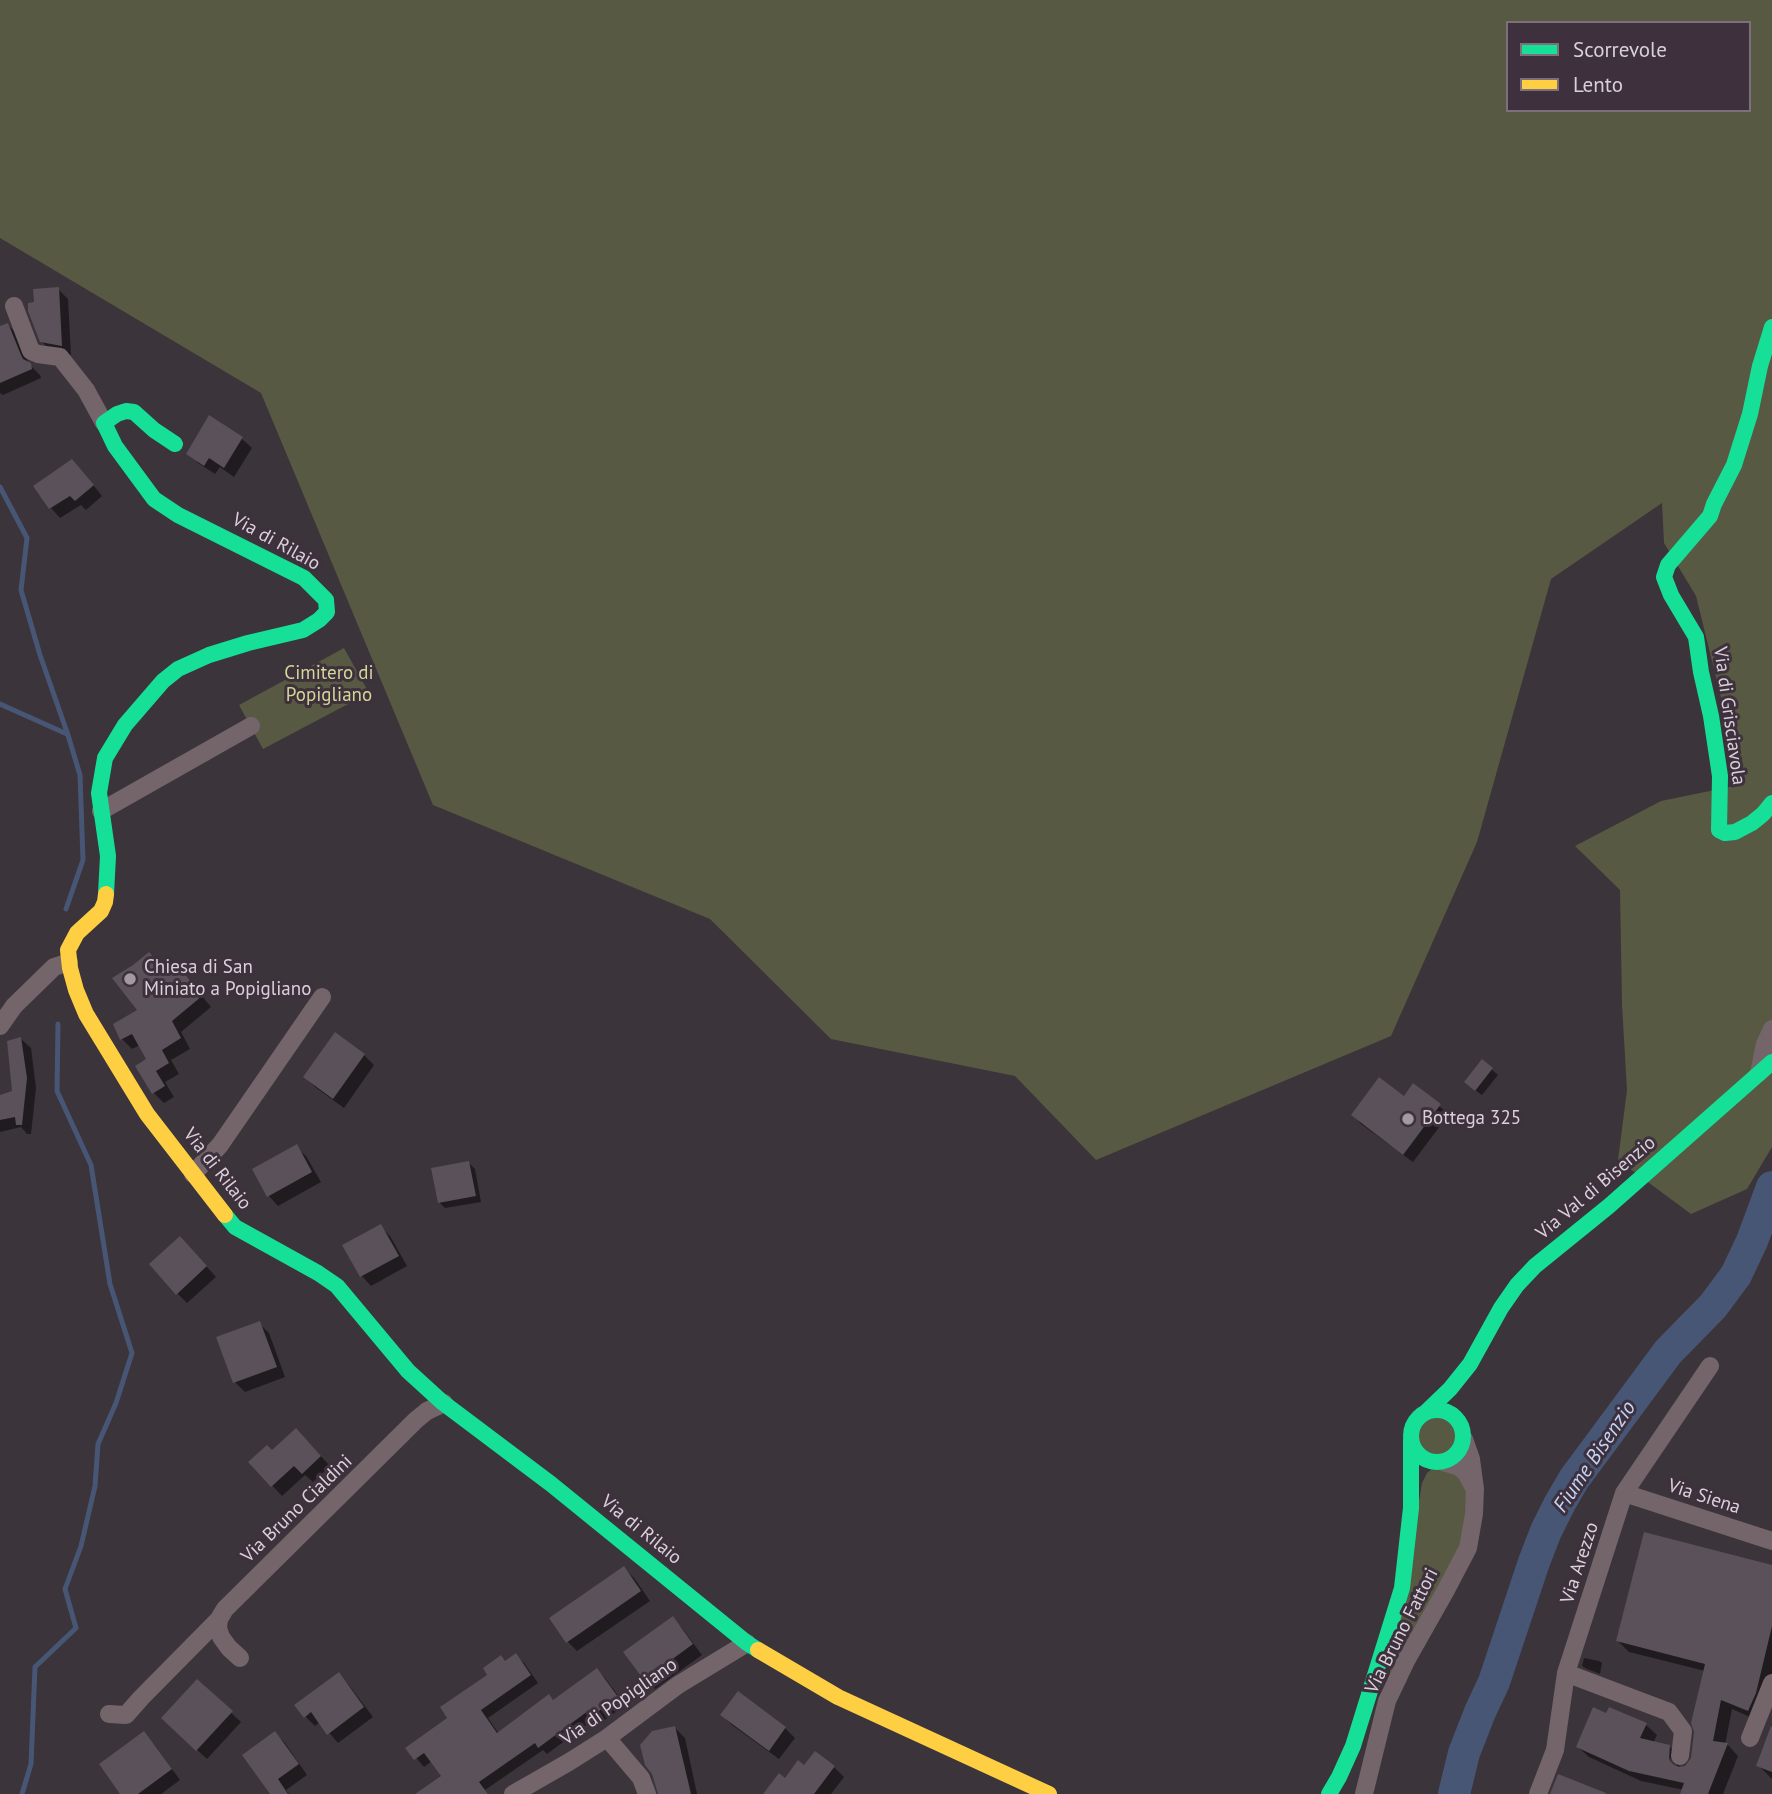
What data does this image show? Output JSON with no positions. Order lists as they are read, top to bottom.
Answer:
{
  "streets": {
    "street": [
      "Via di Rilaio",
      "Via di Grisciavola",
      "Via Val di Bisenzio",
      "Via Siena",
      "Via Bruno Cialdini",
      "Via Arezzo",
      "Via Bruno Fattori",
      "Via di Popigliano"
    ]
  },
  "crossings": [
    ["Via di Rilaio", "Via Bruno Cialdini"],
    ["Via di Rilaio", "Via di Popigliano"],
    ["Via Siena", "Via Arezzo"]
  ],
  "water": ["Fiume Bisenzio"],
  "parks": ["Cimitero di Popigliano"],
  "places": ["Chiesa di San Miniato a Popigliano", "Bottega 325"],
  "legend": ["Scorrevole", "Lento"]
}
